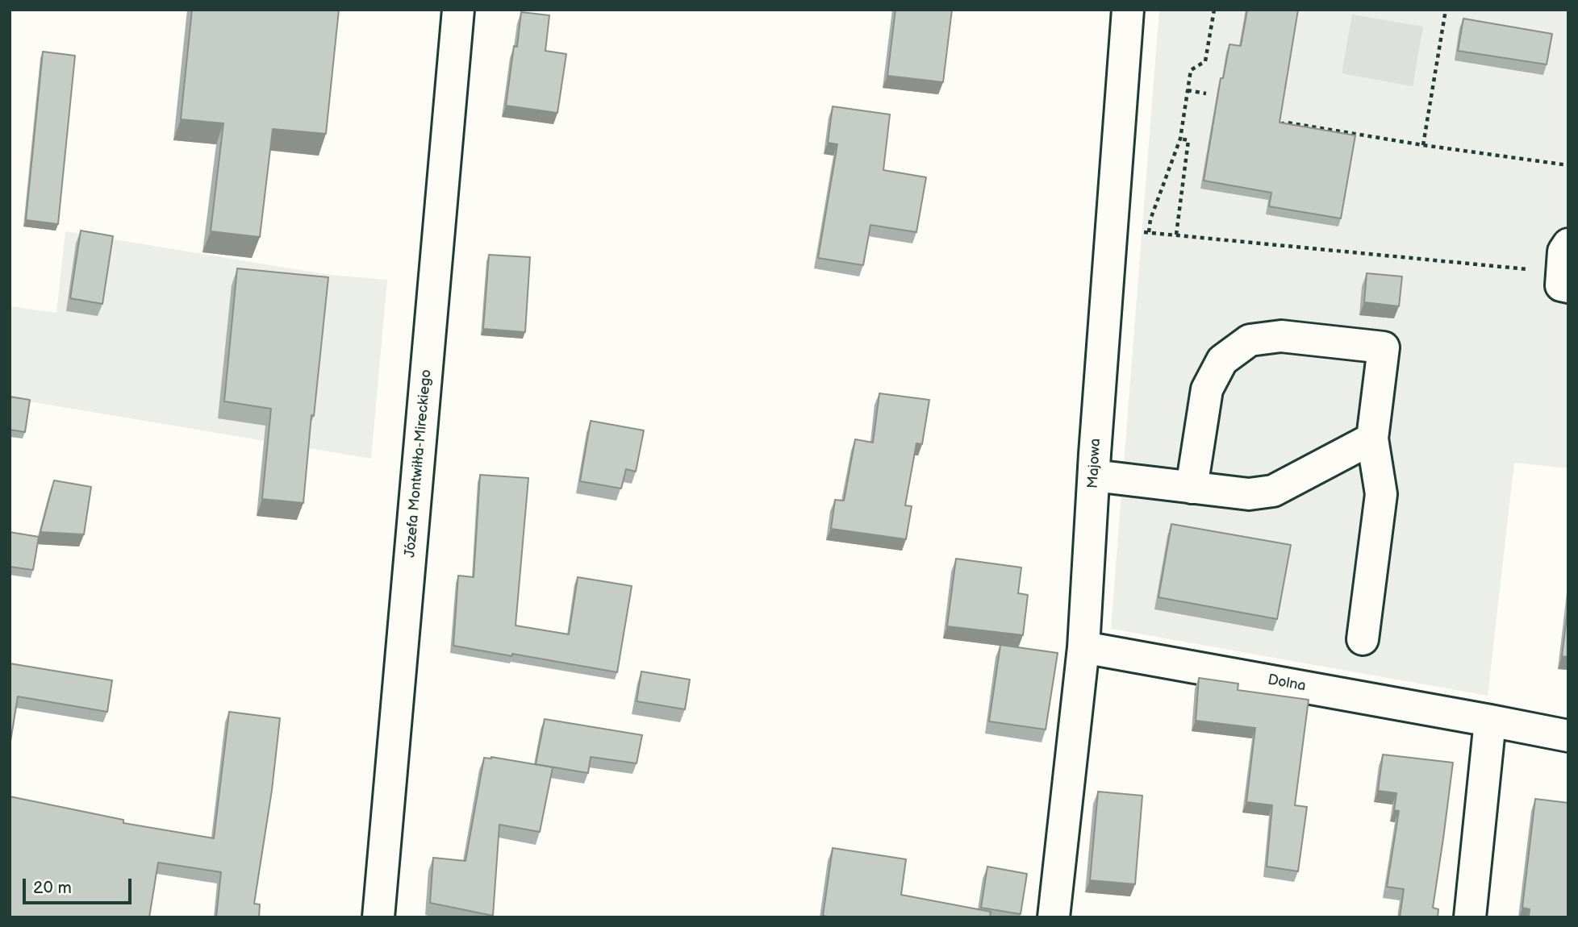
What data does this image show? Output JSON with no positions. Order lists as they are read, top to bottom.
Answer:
{
  "streets": {
    "street": ["Józefa Montwiłła-Mireckiego", "Majowa", "Dolna"]
  },
  "crossings": [
    ["Majowa", "Dolna"]
  ],
  "scale_bar": "20 m"
}
